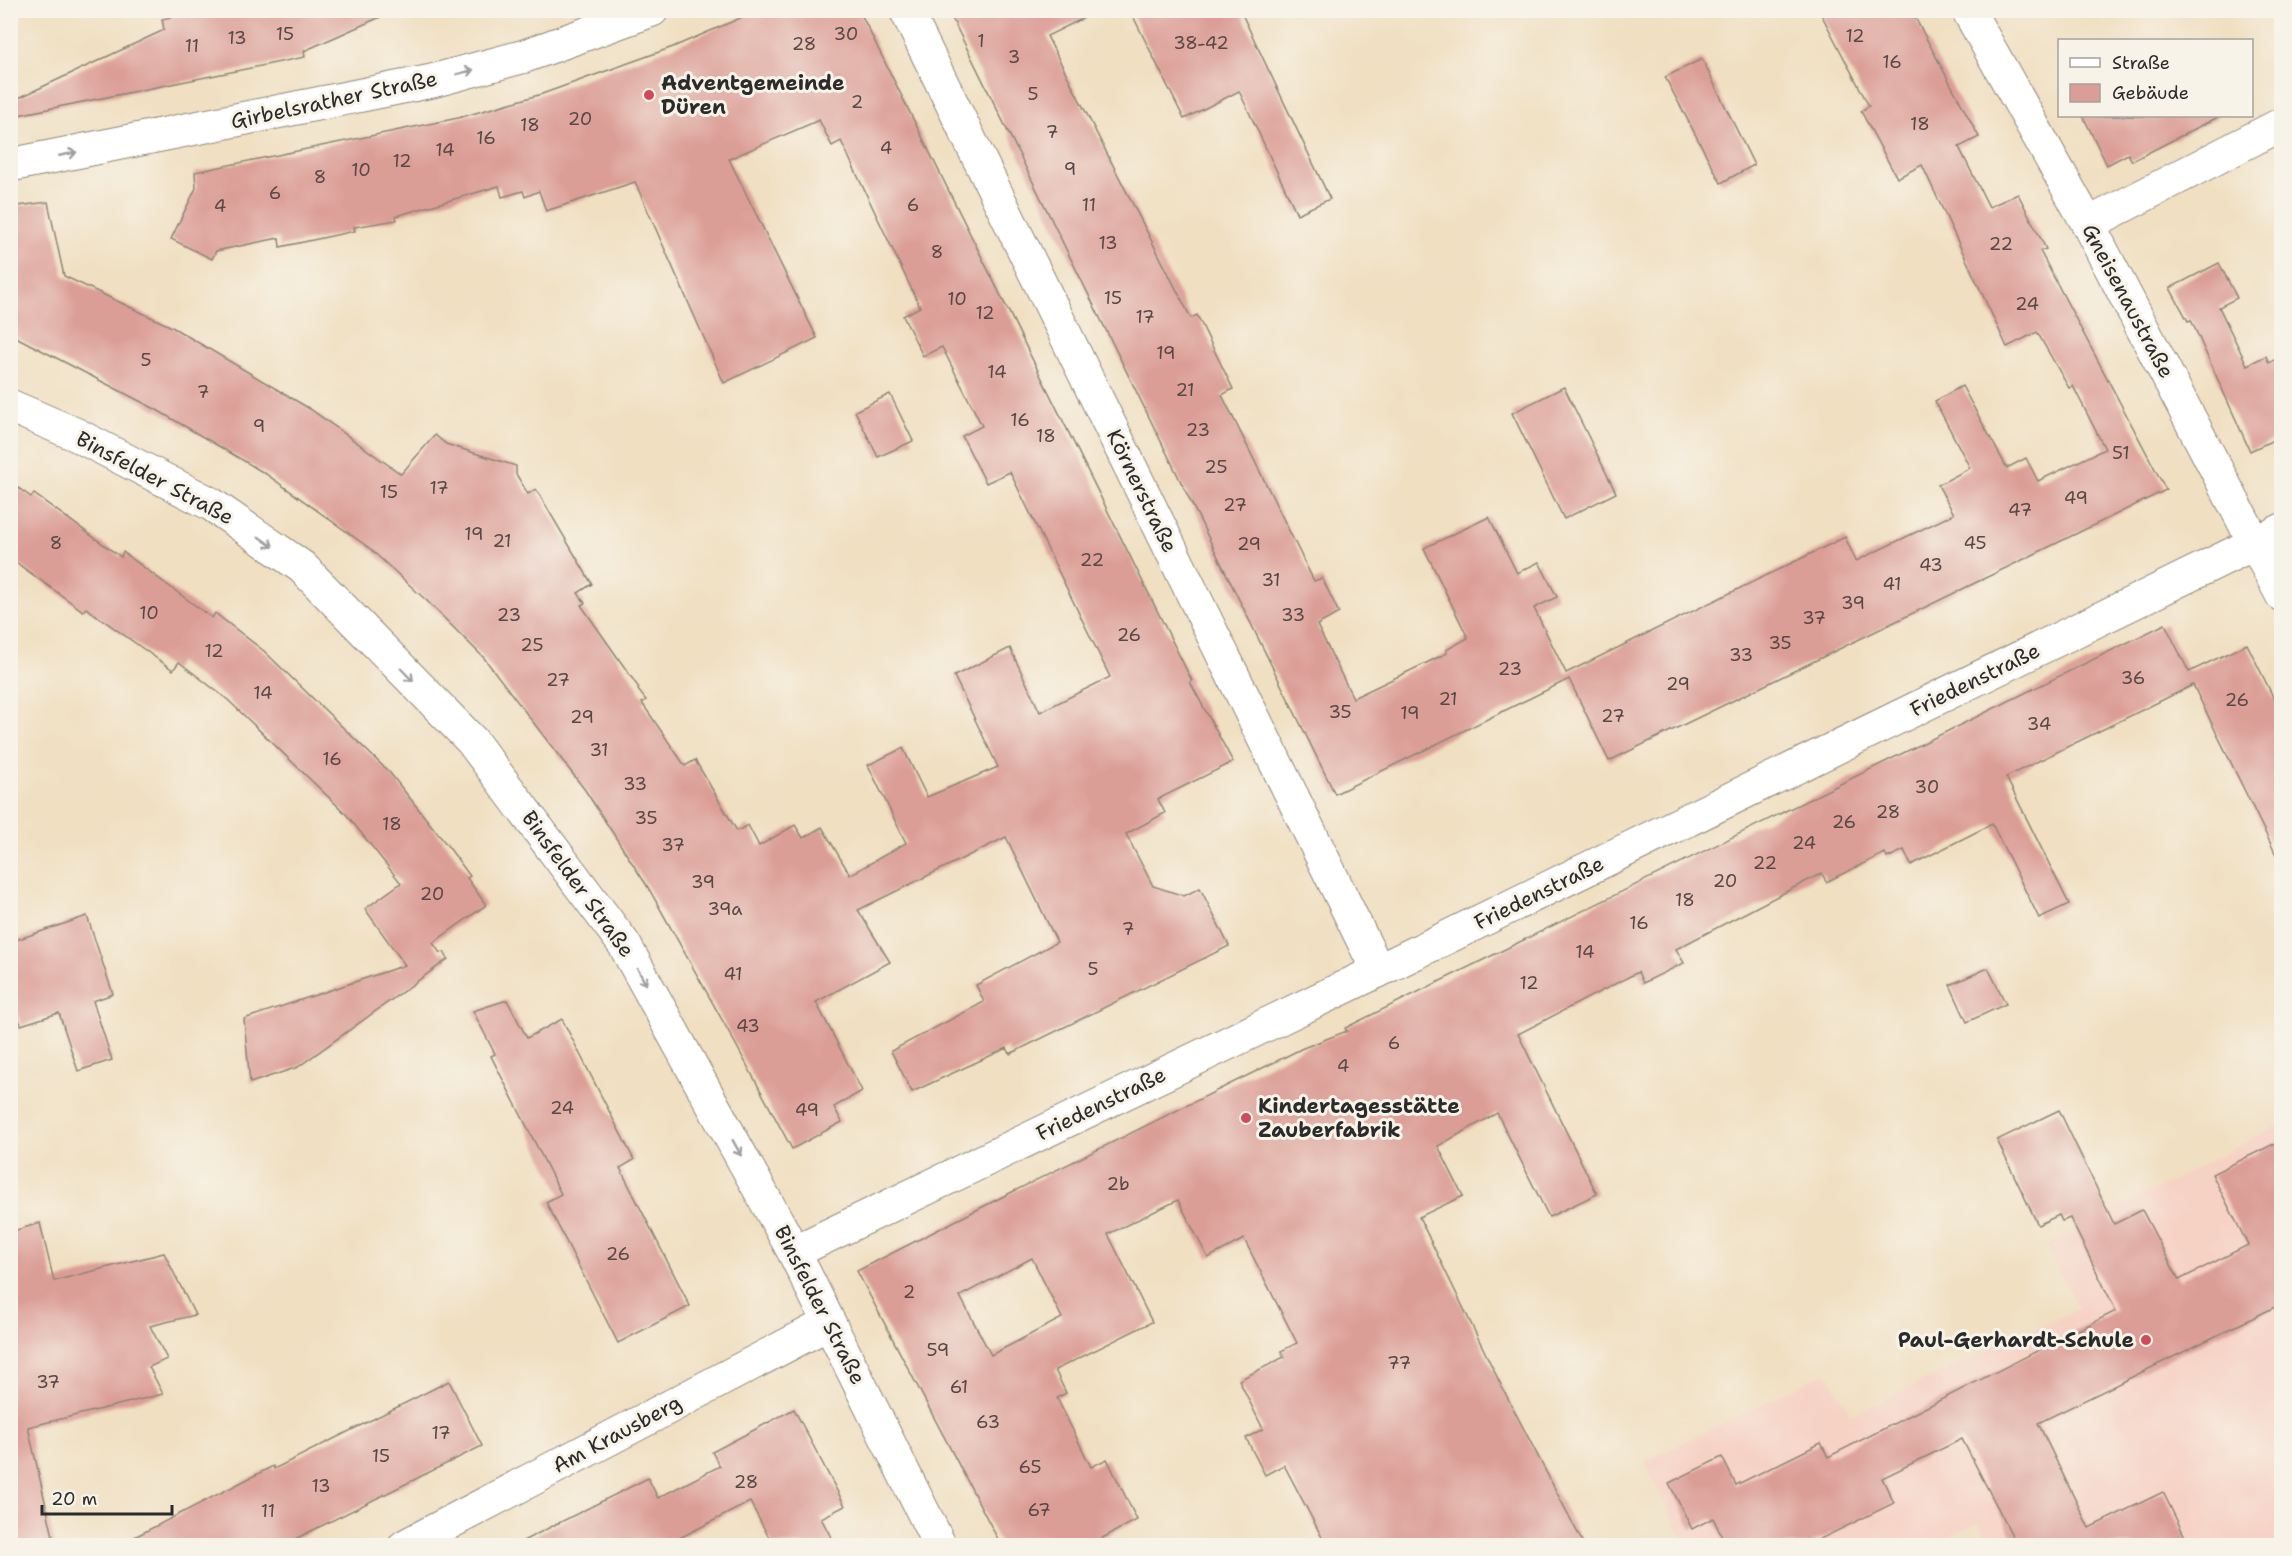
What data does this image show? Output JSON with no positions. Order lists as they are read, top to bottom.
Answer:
{
  "streets": {
    "street": [
      "Girbelsrather Straße",
      "Gneisenaustraße",
      "Binsfelder Straße",
      "Körnerstraße",
      "Friedenstraße",
      "Am Krausberg"
    ]
  },
  "crossings": [
    ["Gneisenaustraße", "Friedenstraße"],
    ["Binsfelder Straße", "Friedenstraße"],
    ["Binsfelder Straße", "Am Krausberg"],
    ["Körnerstraße", "Friedenstraße"]
  ],
  "one_way": ["Girbelsrather Straße", "Binsfelder Straße"],
  "places": ["Adventgemeinde Düren", "Kindertagesstätte Zauberfabrik", "Paul-Gerhardt-Schule"],
  "house_numbers": [
    "15",
    "30",
    "12",
    "13",
    "1",
    "38-42",
    "28",
    "11",
    "3",
    "16",
    "5",
    "2",
    "20",
    "18",
    "18",
    "7",
    "16",
    "4",
    "14",
    "12",
    "9",
    "10",
    "8",
    "6",
    "6",
    "11",
    "4",
    "13",
    "22",
    "8",
    "15",
    "10",
    "24",
    "12",
    "17",
    "19",
    "5",
    "14",
    "21",
    "7",
    "16",
    "9",
    "23",
    "18",
    "51",
    "25",
    "17",
    "15",
    "49",
    "27",
    "47",
    "19",
    "21",
    "8",
    "45",
    "29",
    "22",
    "43",
    "31",
    "41",
    "39",
    "10",
    "23",
    "33",
    "37",
    "26",
    "35",
    "25",
    "12",
    "33",
    "23",
    "36",
    "27",
    "29",
    "14",
    "21",
    "26",
    "35",
    "19",
    "27",
    "29",
    "34",
    "31",
    "16",
    "33",
    "30",
    "28",
    "35",
    "26",
    "18",
    "24",
    "37",
    "22",
    "20",
    "39",
    "20",
    "18",
    "39a",
    "16",
    "7",
    "14",
    "5",
    "41",
    "12",
    "43",
    "6",
    "4",
    "24",
    "49",
    "2b",
    "26",
    "2",
    "59",
    "77",
    "37",
    "61",
    "63",
    "17",
    "15",
    "65",
    "28",
    "13",
    "67",
    "11"
  ],
  "legend": ["Straße", "Gebäude"],
  "scale_bar": "20 m"
}
